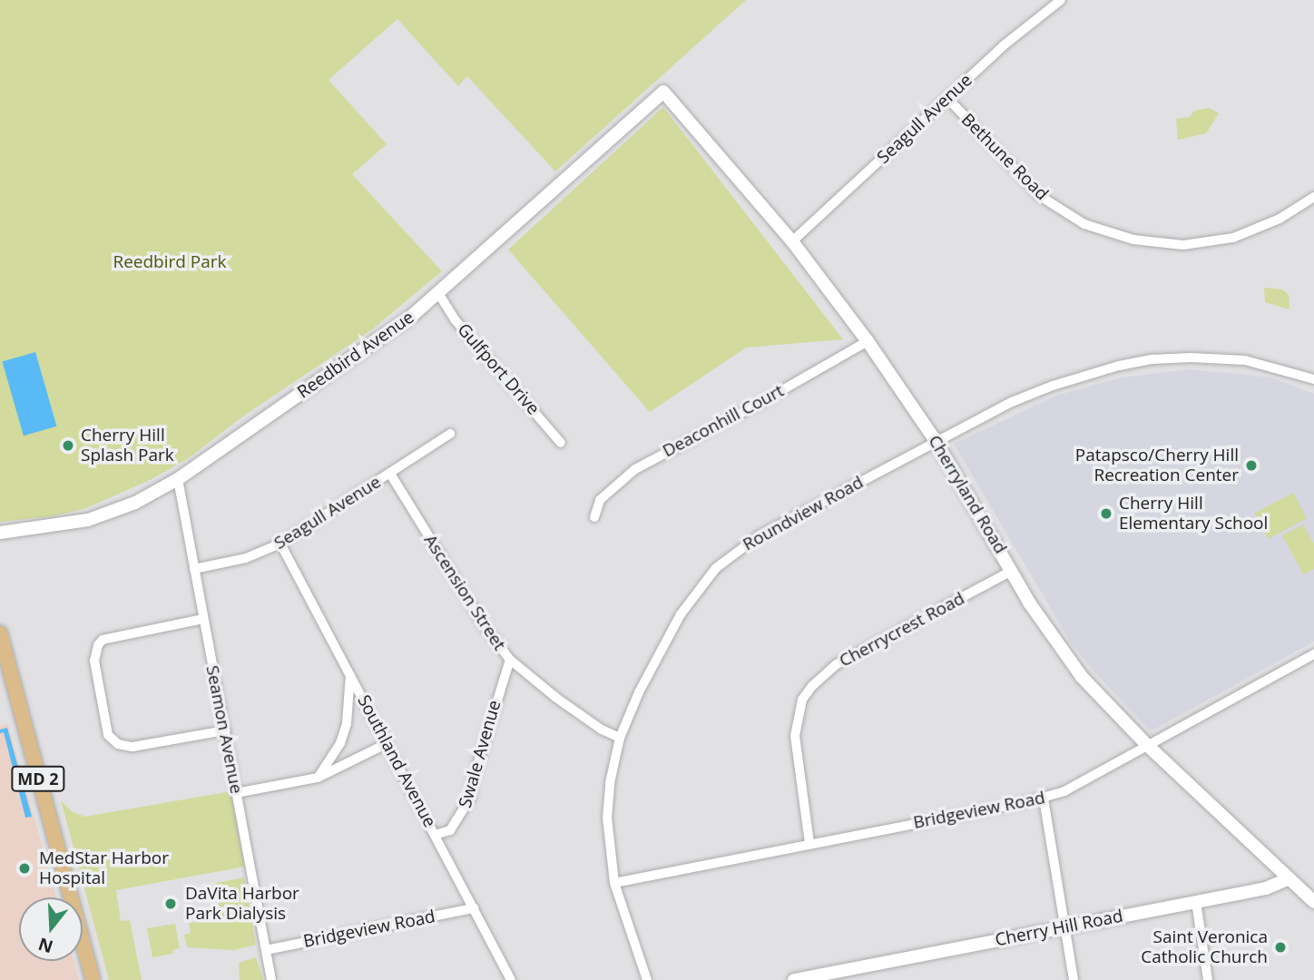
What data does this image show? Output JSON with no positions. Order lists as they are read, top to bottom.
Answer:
{
  "streets": {
    "main road": ["MD 2"],
    "street": [
      "Seagull Avenue",
      "Bethune Road",
      "Reedbird Avenue",
      "Gulfport Drive",
      "Deaconhill Court",
      "Cherryland Road",
      "Roundview Road",
      "Ascension Street",
      "Cherrycrest Road",
      "Seamon Avenue",
      "Swale Avenue",
      "Southland Avenue",
      "Bridgeview Road",
      "Cherry Hill Road"
    ]
  },
  "crossings": [
    ["Seagull Avenue", "Bethune Road"],
    ["Seagull Avenue", "Cherryland Road"],
    ["Seagull Avenue", "Ascension Street"],
    ["Seagull Avenue", "Seamon Avenue"],
    ["Seagull Avenue", "Southland Avenue"],
    ["Reedbird Avenue", "Gulfport Drive"],
    ["Reedbird Avenue", "Cherryland Road"],
    ["Reedbird Avenue", "Seamon Avenue"],
    ["Deaconhill Court", "Cherryland Road"],
    ["Cherryland Road", "Roundview Road"],
    ["Cherryland Road", "Cherrycrest Road"],
    ["Cherryland Road", "Bridgeview Road"],
    ["Cherryland Road", "Cherry Hill Road"],
    ["Roundview Road", "Ascension Street"],
    ["Roundview Road", "Bridgeview Road"],
    ["Ascension Street", "Swale Avenue"],
    ["Cherrycrest Road", "Bridgeview Road"],
    ["Seamon Avenue", "Bridgeview Road"],
    ["Swale Avenue", "Southland Avenue"],
    ["Southland Avenue", "Bridgeview Road"]
  ],
  "parks": ["Reedbird Park"],
  "places": [
    "Cherry Hill Splash Park",
    "Patapsco/Cherry Hill Recreation Center",
    "Cherry Hill Elementary School",
    "MedStar Harbor Hospital",
    "DaVita Harbor Park Dialysis",
    "Saint Veronica Catholic Church"
  ],
  "north": "bottom"
}
